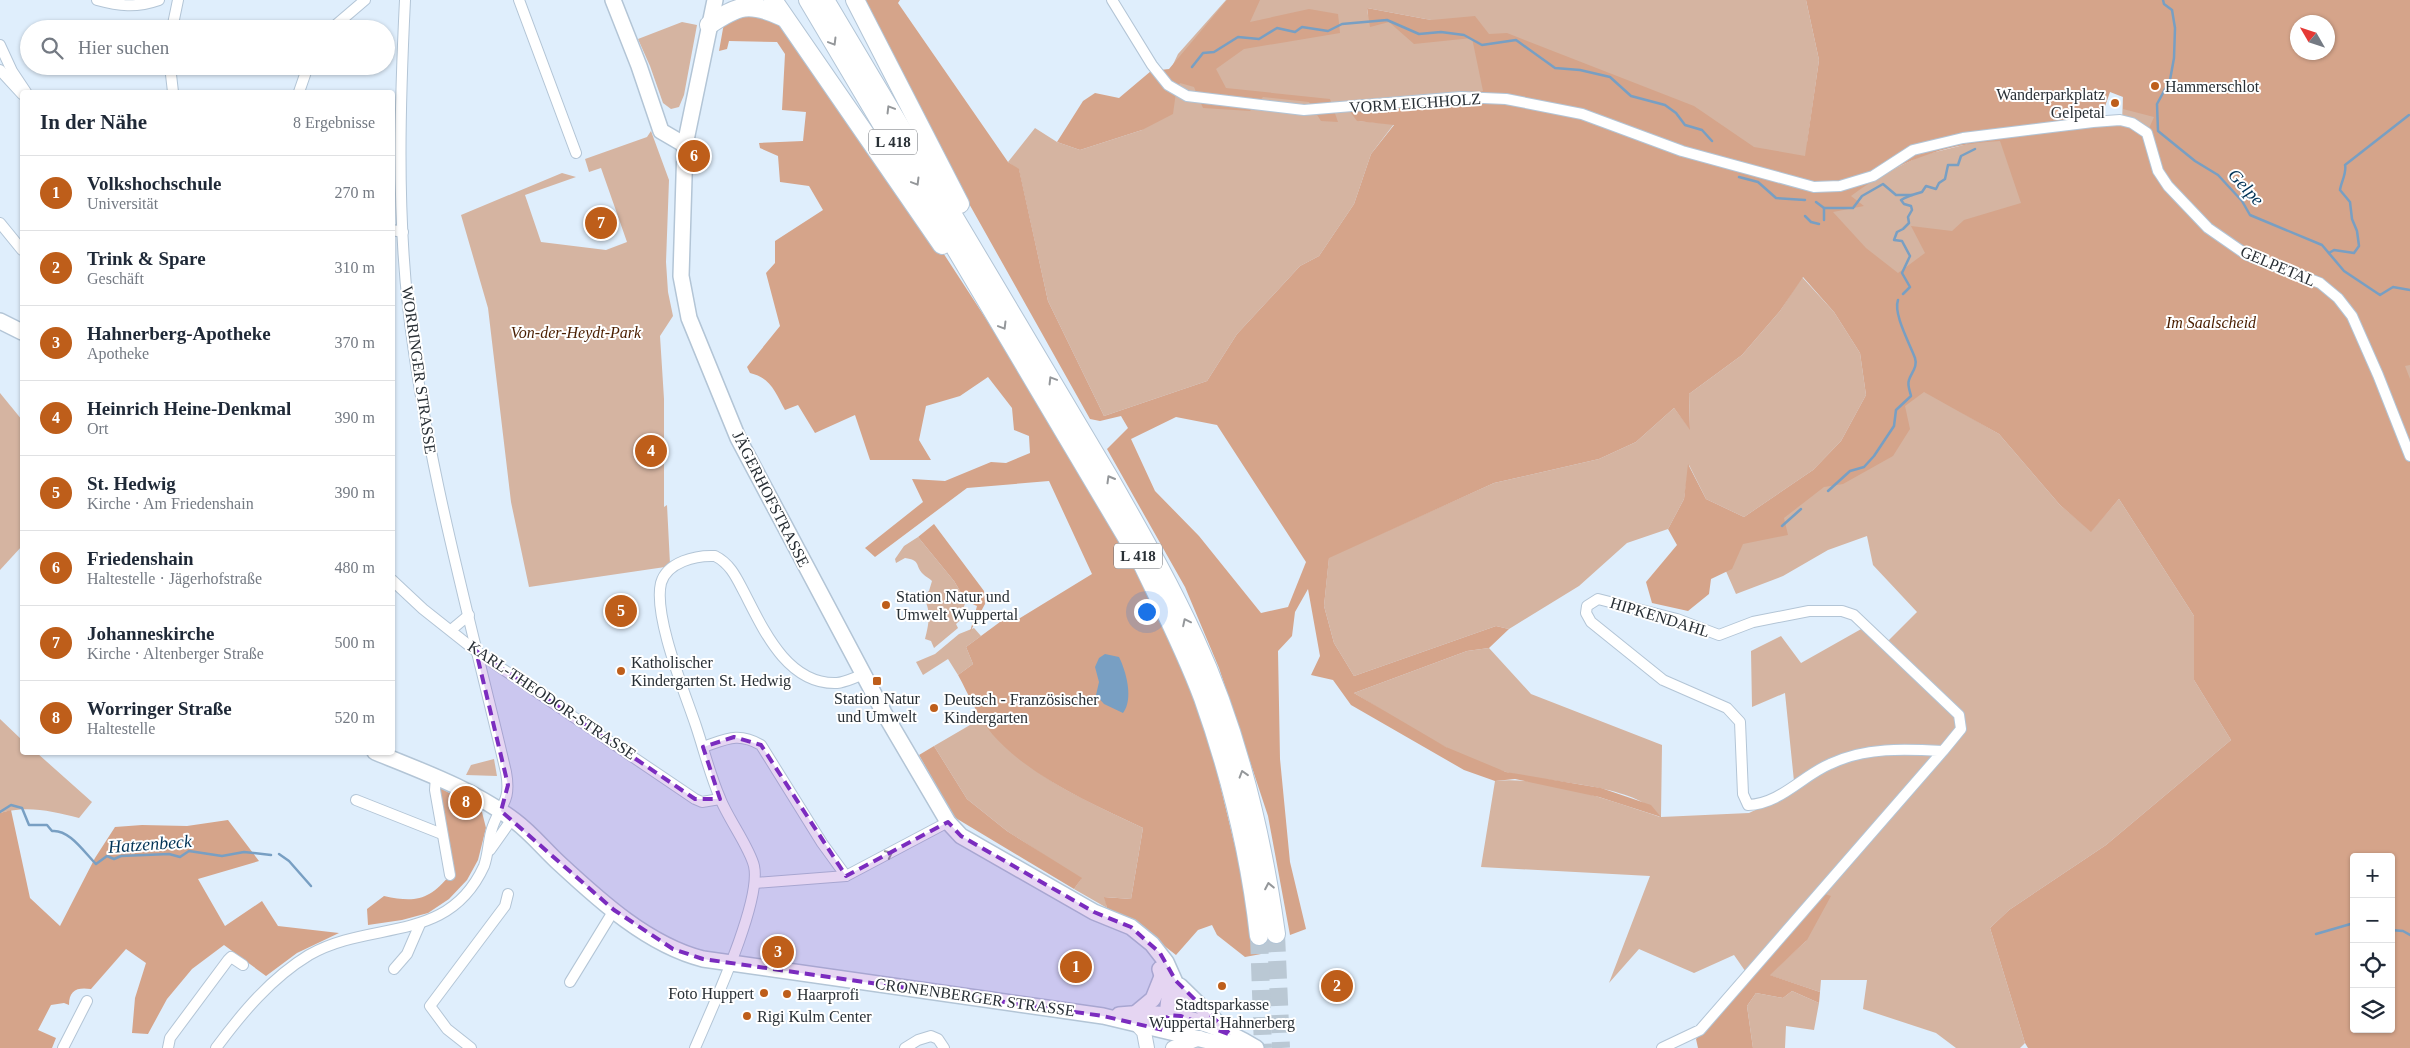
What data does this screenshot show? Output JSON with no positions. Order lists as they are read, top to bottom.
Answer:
{
  "streets": {
    "highway": ["L 418"],
    "main road": ["JÄGERHOFSTRASSE", "CRONENBERGER STRASSE"],
    "street": [
      "VORM EICHHOLZ",
      "GELPETAL",
      "WORRINGER STRASSE",
      "HIPKENDAHL",
      "KARL-THEODOR-STRASSE"
    ]
  },
  "crossings": [
    ["VORM EICHHOLZ", "GELPETAL"],
    ["WORRINGER STRASSE", "KARL-THEODOR-STRASSE"],
    ["WORRINGER STRASSE", "CRONENBERGER STRASSE"],
    ["JÄGERHOFSTRASSE", "CRONENBERGER STRASSE"]
  ],
  "water": ["Gelpe", "Hatzenbeck"],
  "parks": ["Im Saalscheid", "Von-der-Heydt-Park"],
  "places": {
    "other": [
      "Hammerschlot",
      "Wanderparkplatz Gelpetal",
      "Station Natur und Umwelt Wuppertal",
      "Katholischer Kindergarten St. Hedwig",
      "Deutsch - Französischer Kindergarten",
      "Stadtsparkasse Wuppertal Hahnerberg",
      "Foto Huppert",
      "Haarprofi",
      "Rigi Kulm Center"
    ],
    "transit": ["Station Natur und Umwelt"]
  },
  "north": "top left",
  "page": {
    "search": "Hier suchen",
    "heading": ["In der Nähe", "8 Ergebnisse"],
    "pins": [
      "6",
      "7",
      "4",
      "5",
      "8",
      "3",
      "1",
      "2"
    ],
    "list": [
      {
        "mark": "1",
        "name": "Volkshochschule",
        "note": "Universität",
        "value": "270 m"
      },
      {
        "mark": "2",
        "name": "Trink & Spare",
        "note": "Geschäft",
        "value": "310 m"
      },
      {
        "mark": "3",
        "name": "Hahnerberg-Apotheke",
        "note": "Apotheke",
        "value": "370 m"
      },
      {
        "mark": "4",
        "name": "Heinrich Heine-Denkmal",
        "note": "Ort",
        "value": "390 m"
      },
      {
        "mark": "5",
        "name": "St. Hedwig",
        "note": "Kirche · Am Friedenshain",
        "value": "390 m"
      },
      {
        "mark": "6",
        "name": "Friedenshain",
        "note": "Haltestelle · Jägerhofstraße",
        "value": "480 m"
      },
      {
        "mark": "7",
        "name": "Johanneskirche",
        "note": "Kirche · Altenberger Straße",
        "value": "500 m"
      },
      {
        "mark": "8",
        "name": "Worringer Straße",
        "note": "Haltestelle",
        "value": "520 m"
      }
    ],
    "map_buttons": ["+", "−"]
  }
}
